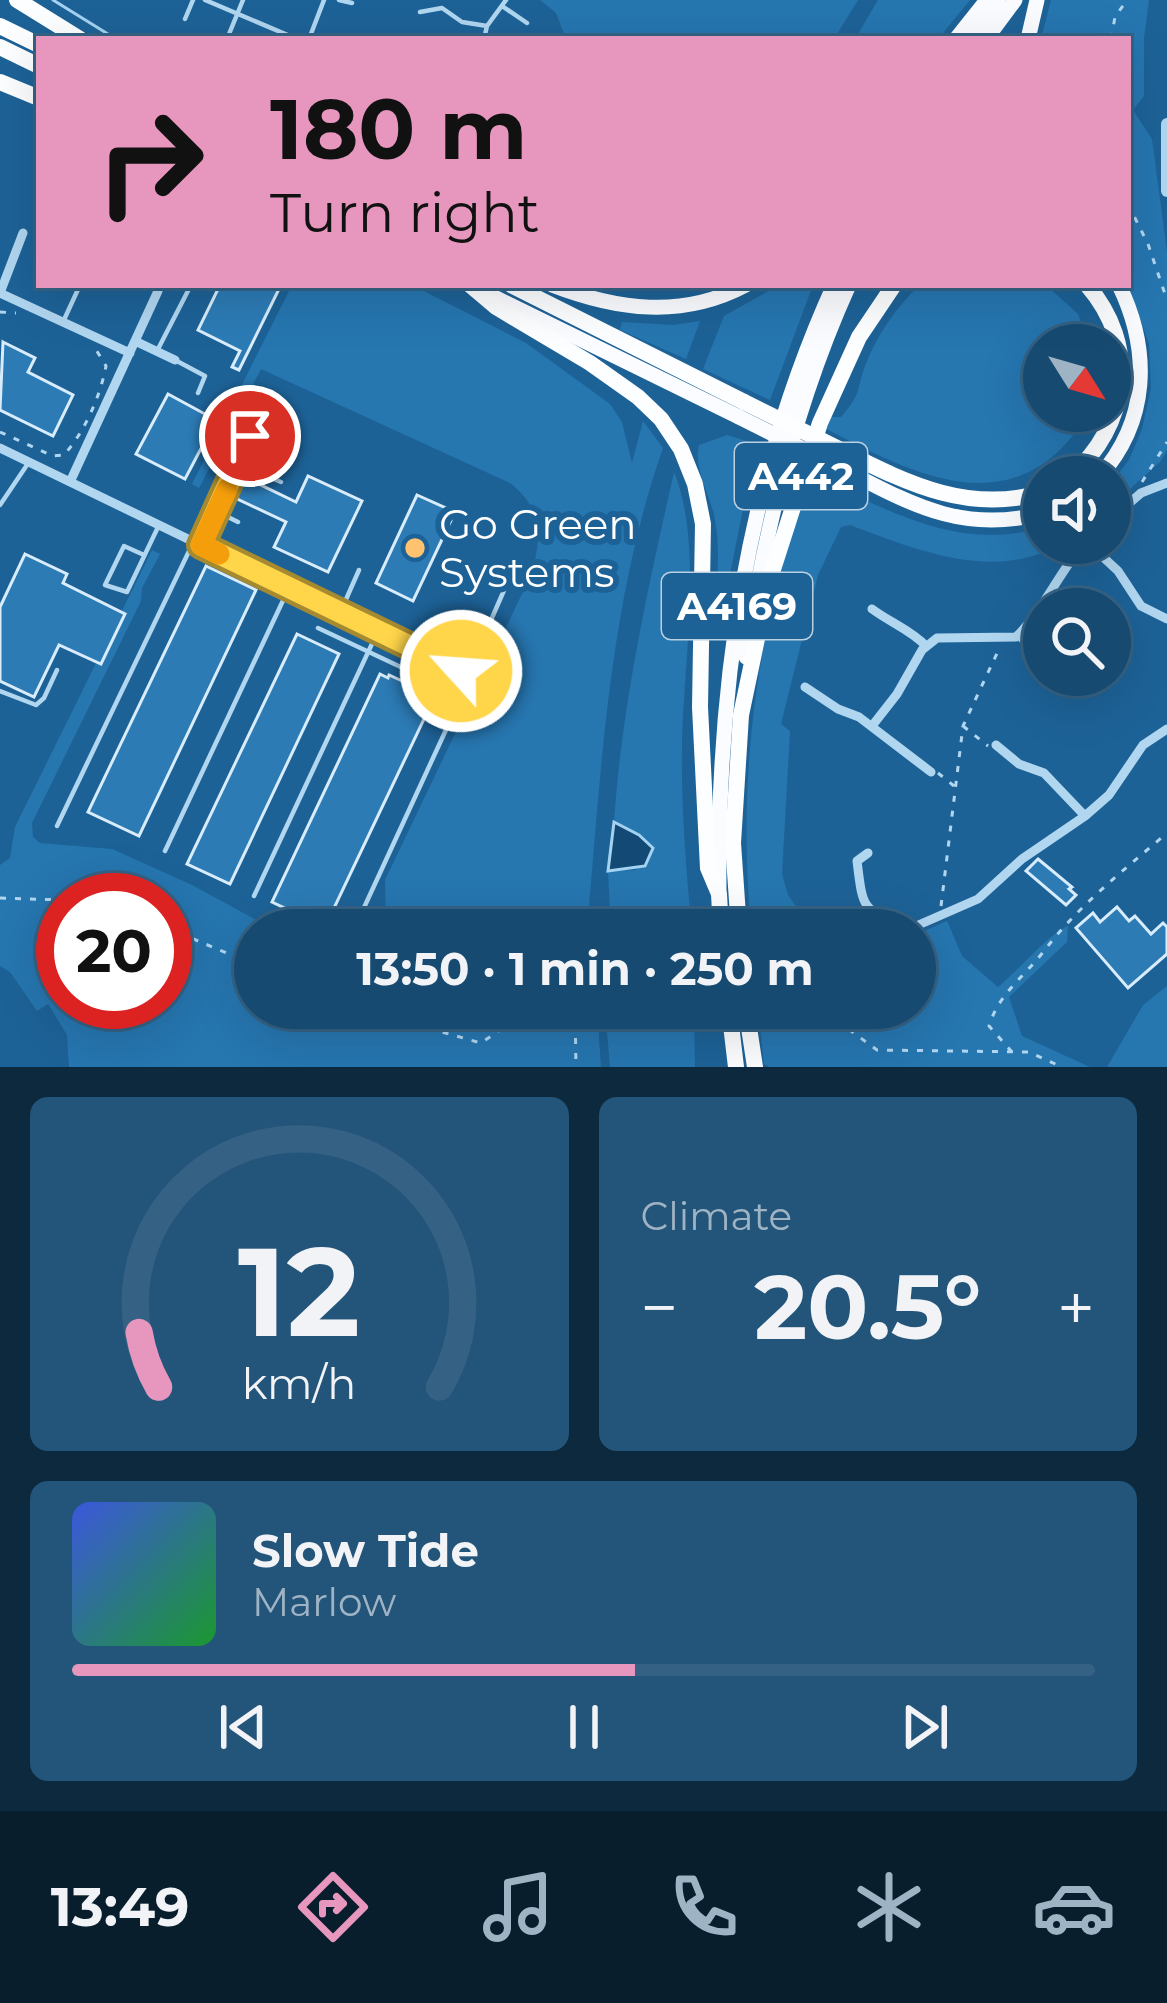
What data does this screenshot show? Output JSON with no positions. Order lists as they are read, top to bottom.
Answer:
{
  "streets": {
    "highway": ["A442"],
    "main road": ["A4169"]
  },
  "crossings": [
    ["A442", "A4169"]
  ],
  "places": ["Go Green Systems"],
  "north": "bottom right",
  "page": {
    "turn": ["180 m", "Turn right"],
    "limit": "20",
    "trip": "13:50 · 1 min · 250 m",
    "tile": "Climate",
    "heat": ["−", "20.5°", "+"],
    "song": ["Slow Tide", "Marlow"],
    "tabs": "13:49",
    "gauge": ["12", "km/h"]
  }
}
